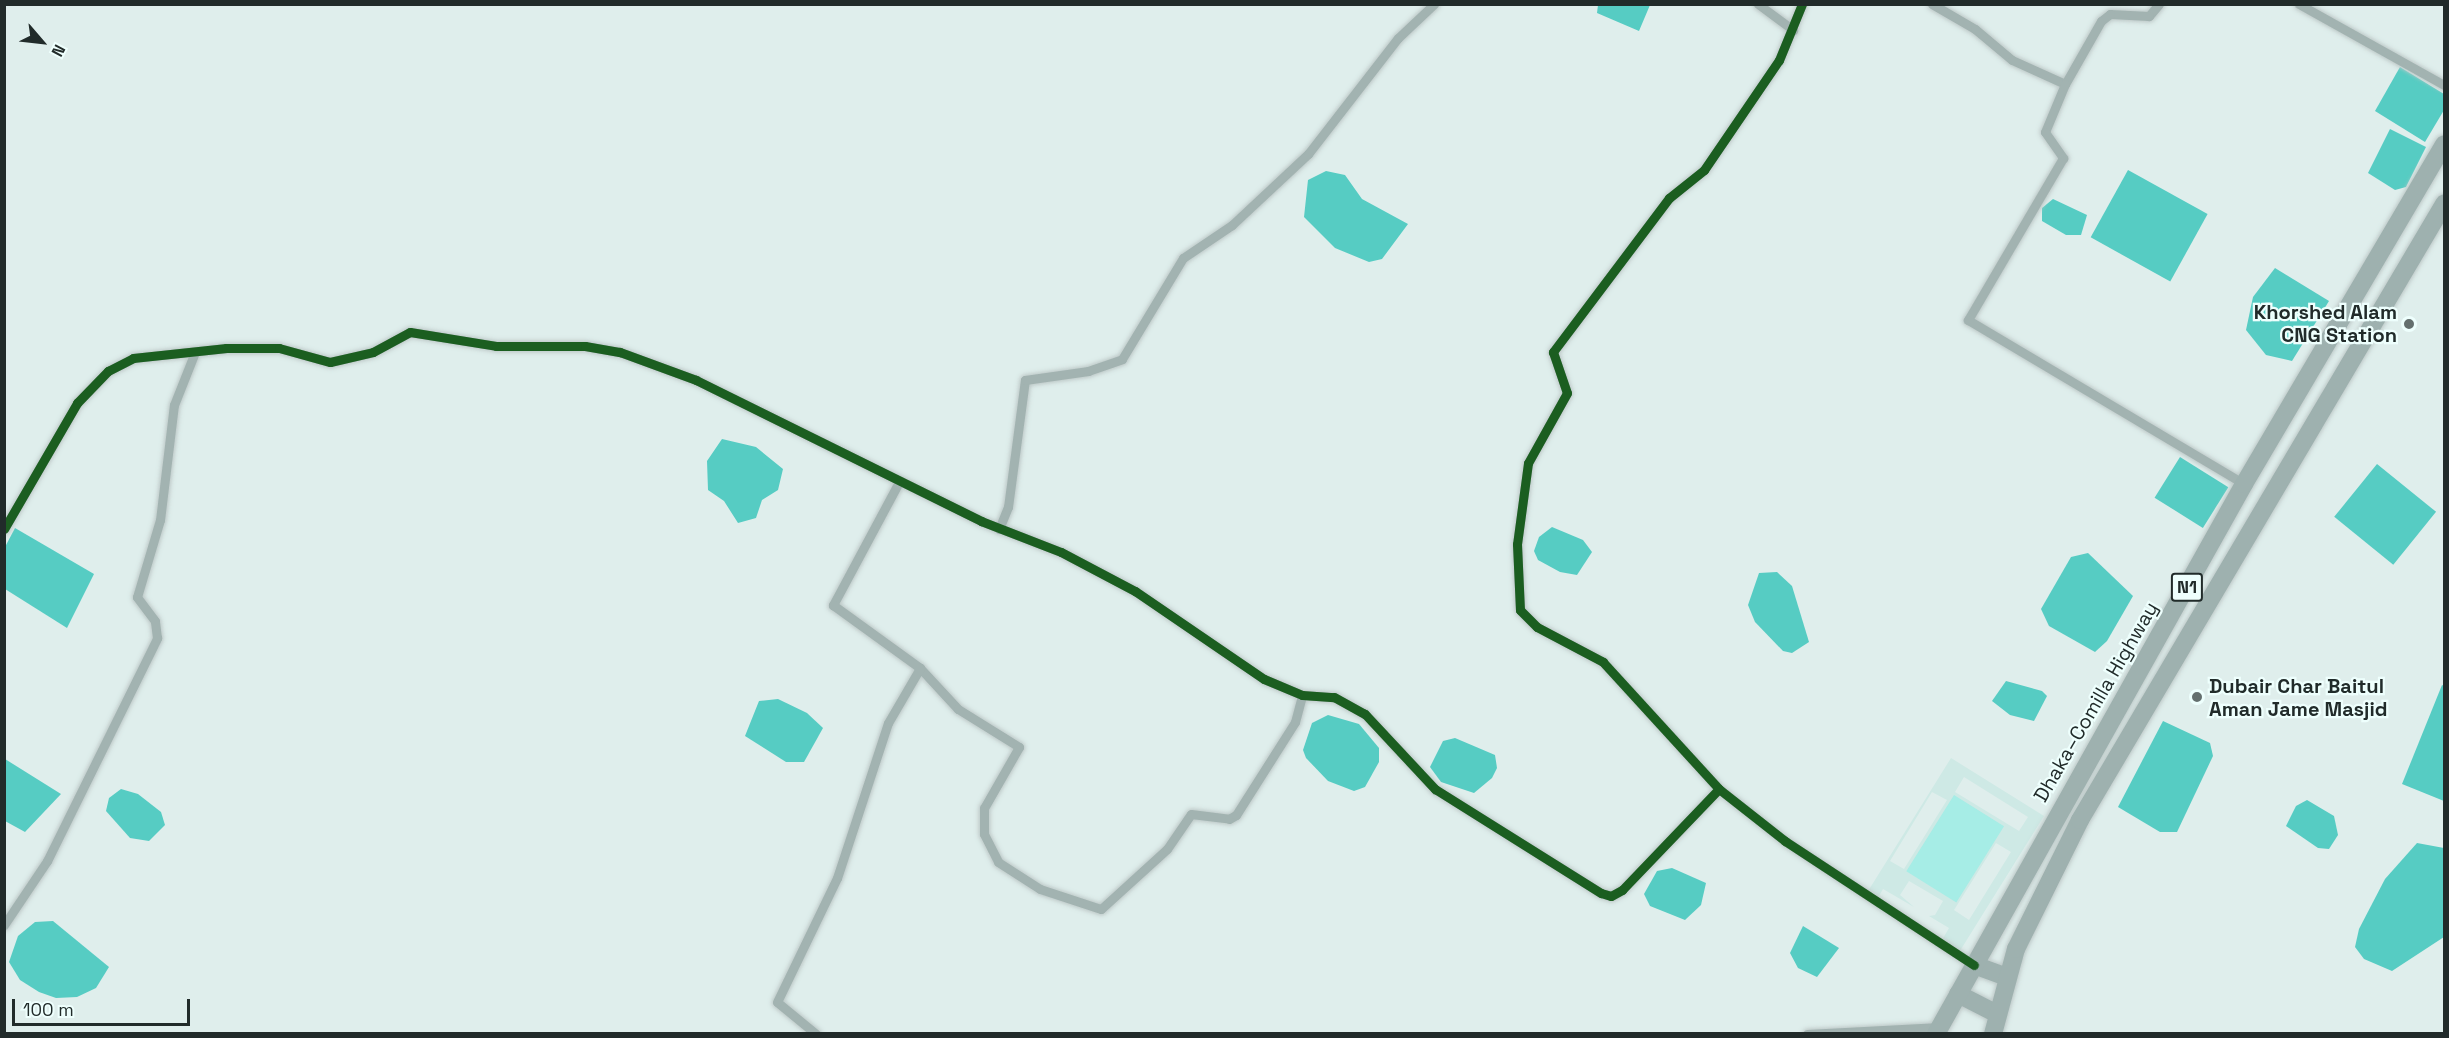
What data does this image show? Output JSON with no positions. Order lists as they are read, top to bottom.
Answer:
{
  "streets": {
    "highway": ["N1", "Dhaka–Comilla Highway"]
  },
  "places": ["Khorshed Alam CNG Station", "Dubair Char Baitul Aman Jame Masjid"],
  "scale_bar": "100 m",
  "north": "bottom right"
}
